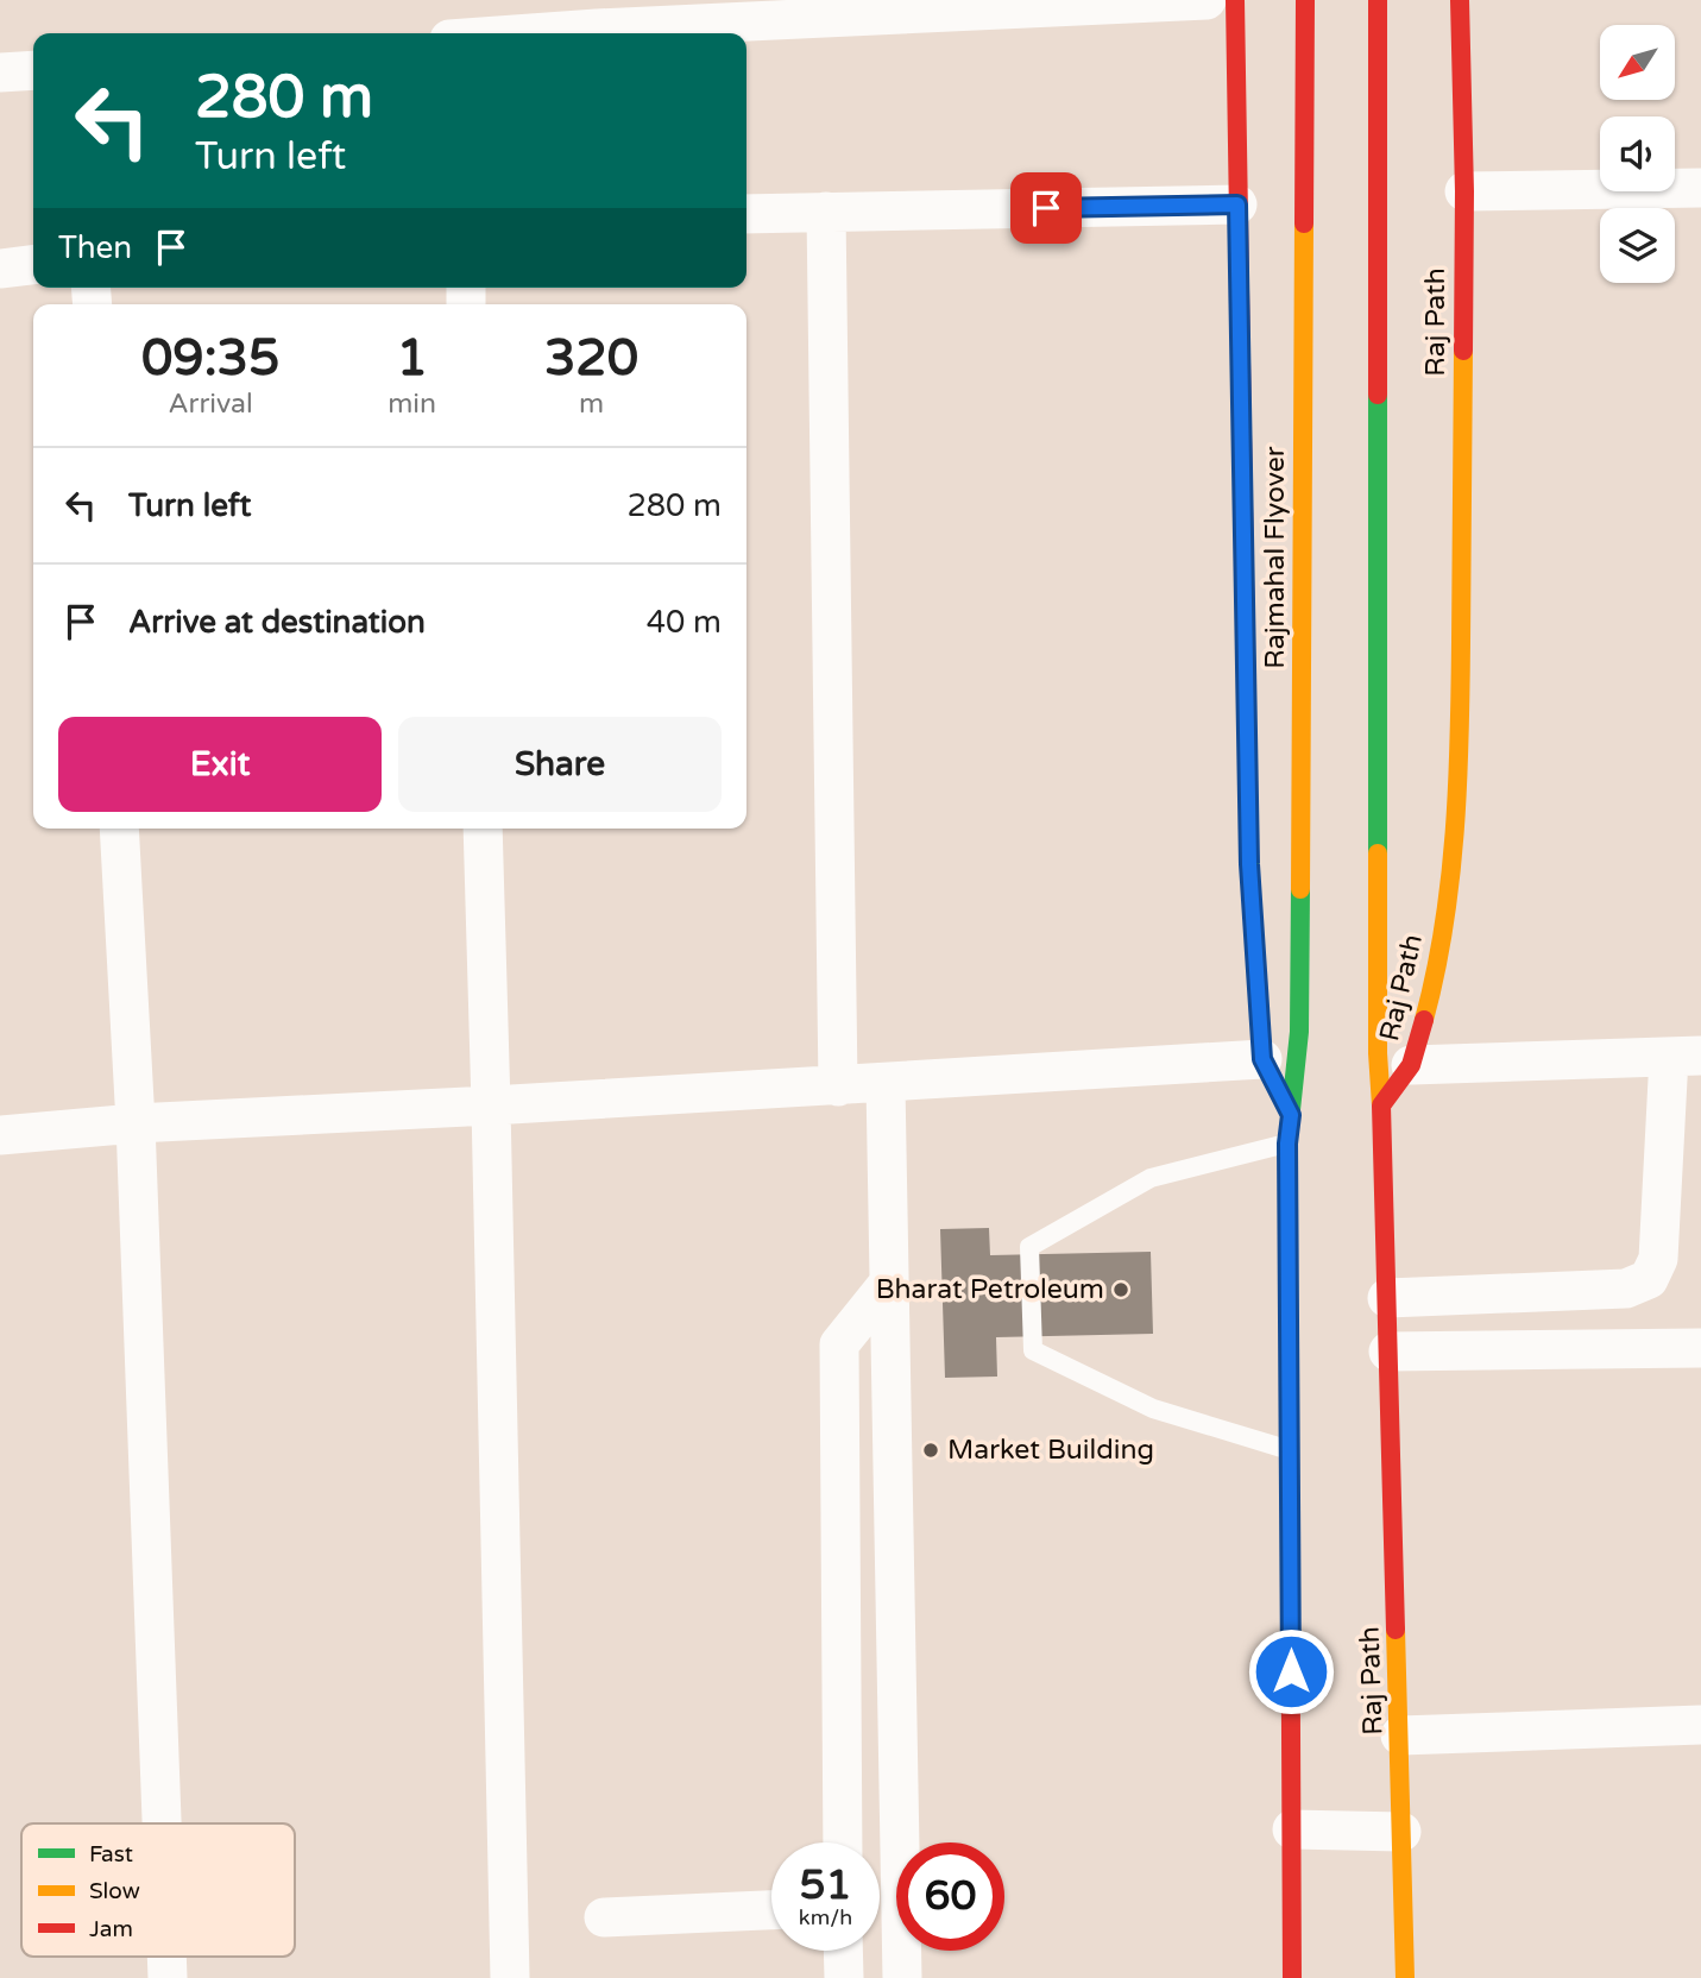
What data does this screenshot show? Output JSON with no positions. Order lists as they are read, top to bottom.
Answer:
{
  "streets": {
    "main road": ["Raj Path", "Rajmahal Flyover"]
  },
  "places": ["Bharat Petroleum", "Market Building"],
  "legend": ["Fast", "Slow", "Jam"],
  "north": "bottom left",
  "page": {
    "turn": ["280 m", "Turn left"],
    "then": "Then",
    "eta": [
      "09:35",
      "Arrival",
      "1",
      "min",
      "320",
      "m"
    ],
    "list": [
      {
        "name": "Turn left",
        "value": "280 m"
      },
      {
        "name": "Arrive at destination",
        "value": "40 m"
      }
    ],
    "buttons": ["Exit", "Share"],
    "speed": "51 km/h",
    "limit": "60"
  }
}
